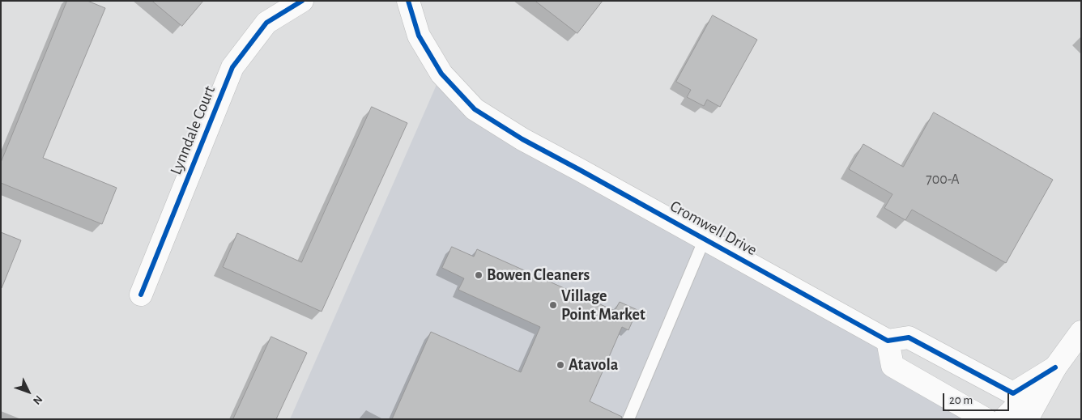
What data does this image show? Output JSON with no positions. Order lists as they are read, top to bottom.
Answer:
{
  "streets": {
    "street": ["Lynndale Court", "Cromwell Drive"]
  },
  "places": ["Bowen Cleaners", "Village Point Market", "Atavola"],
  "house_numbers": ["700-A"],
  "scale_bar": "20 m",
  "north": "bottom right"
}
